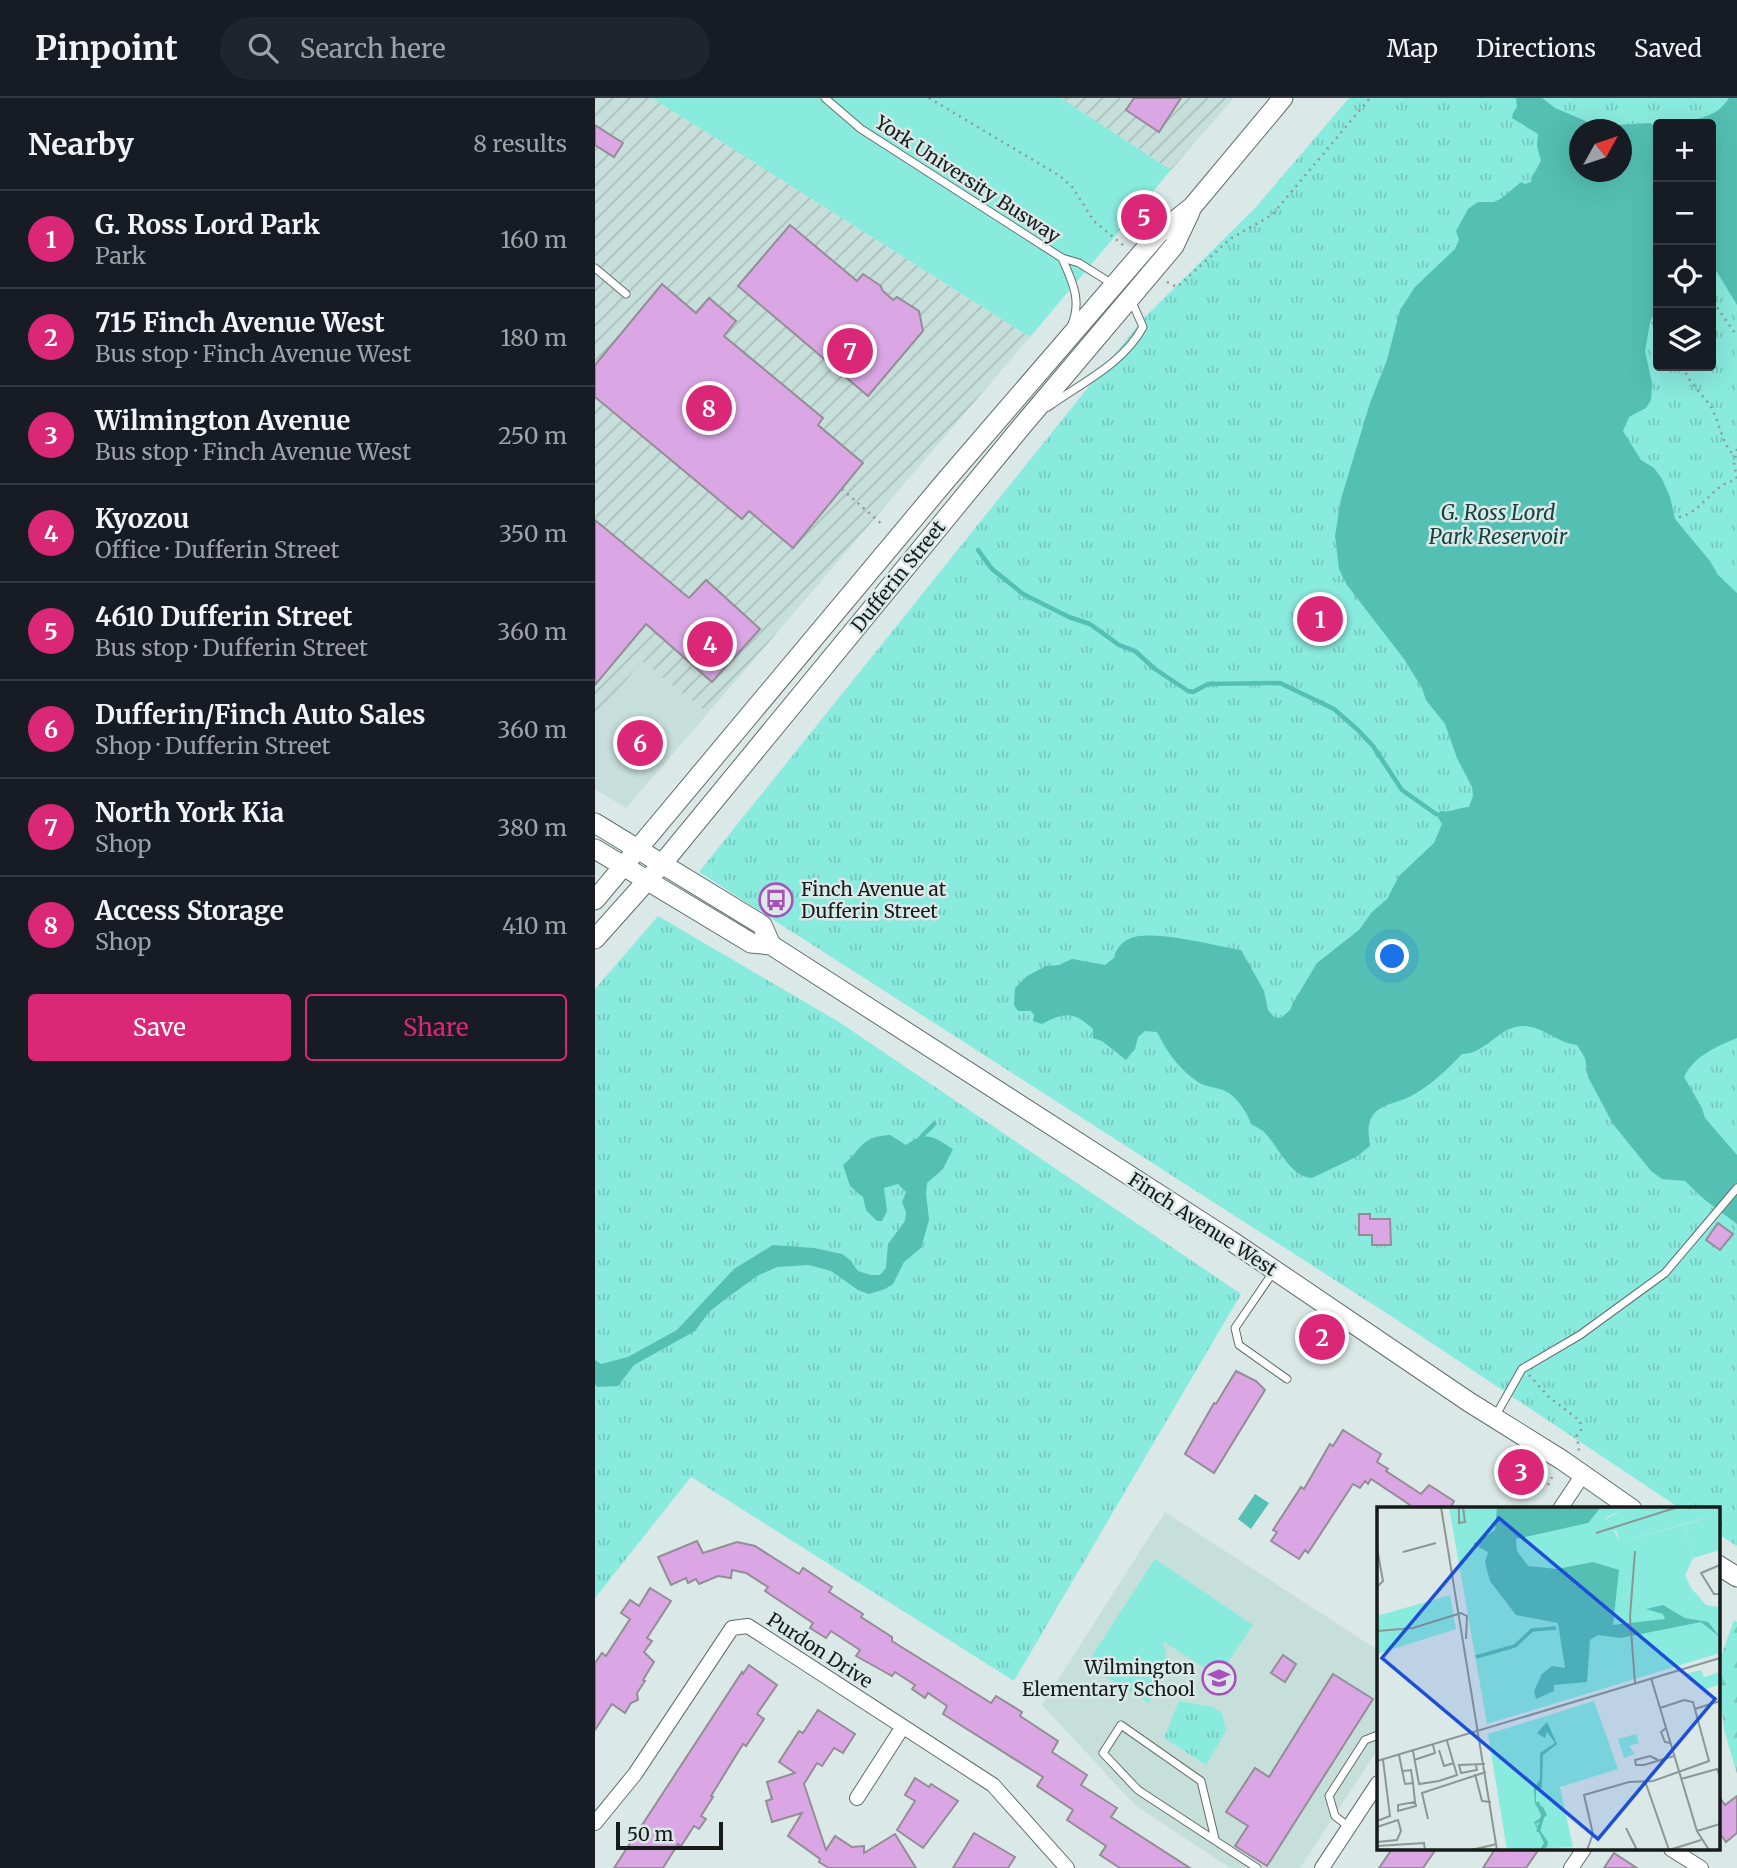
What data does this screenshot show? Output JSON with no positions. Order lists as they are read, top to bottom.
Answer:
{
  "streets": {
    "main road": ["Dufferin Street", "Finch Avenue West"],
    "street": ["Purdon Drive"],
    "lane": ["York University Busway"]
  },
  "crossings": [
    ["York University Busway", "Dufferin Street"],
    ["Dufferin Street", "Finch Avenue West"]
  ],
  "water": ["G. Ross Lord Park Reservoir"],
  "places": {
    "bus stop": ["Finch Avenue at Dufferin Street"],
    "school or university": ["Wilmington Elementary School"]
  },
  "scale_bar": "50 m",
  "north": "top right",
  "page": {
    "header": "Pinpoint",
    "search": "Search here",
    "nav": ["Map", "Directions", "Saved"],
    "heading": ["Nearby", "8 results"],
    "map_buttons": ["+", "−"],
    "list": [
      {
        "mark": "1",
        "name": "G. Ross Lord Park",
        "note": "Park",
        "value": "160 m"
      },
      {
        "mark": "2",
        "name": "715 Finch Avenue West",
        "note": "Bus stop · Finch Avenue West",
        "value": "180 m"
      },
      {
        "mark": "3",
        "name": "Wilmington Avenue",
        "note": "Bus stop · Finch Avenue West",
        "value": "250 m"
      },
      {
        "mark": "4",
        "name": "Kyozou",
        "note": "Office · Dufferin Street",
        "value": "350 m"
      },
      {
        "mark": "5",
        "name": "4610 Dufferin Street",
        "note": "Bus stop · Dufferin Street",
        "value": "360 m"
      },
      {
        "mark": "6",
        "name": "Dufferin/Finch Auto Sales",
        "note": "Shop · Dufferin Street",
        "value": "360 m"
      },
      {
        "mark": "7",
        "name": "North York Kia",
        "note": "Shop",
        "value": "380 m"
      },
      {
        "mark": "8",
        "name": "Access Storage",
        "note": "Shop",
        "value": "410 m"
      }
    ],
    "pins": [
      "5",
      "7",
      "8",
      "1",
      "4",
      "6",
      "2",
      "3"
    ],
    "buttons": ["Save", "Share"],
    "scale": "50 m"
  }
}
